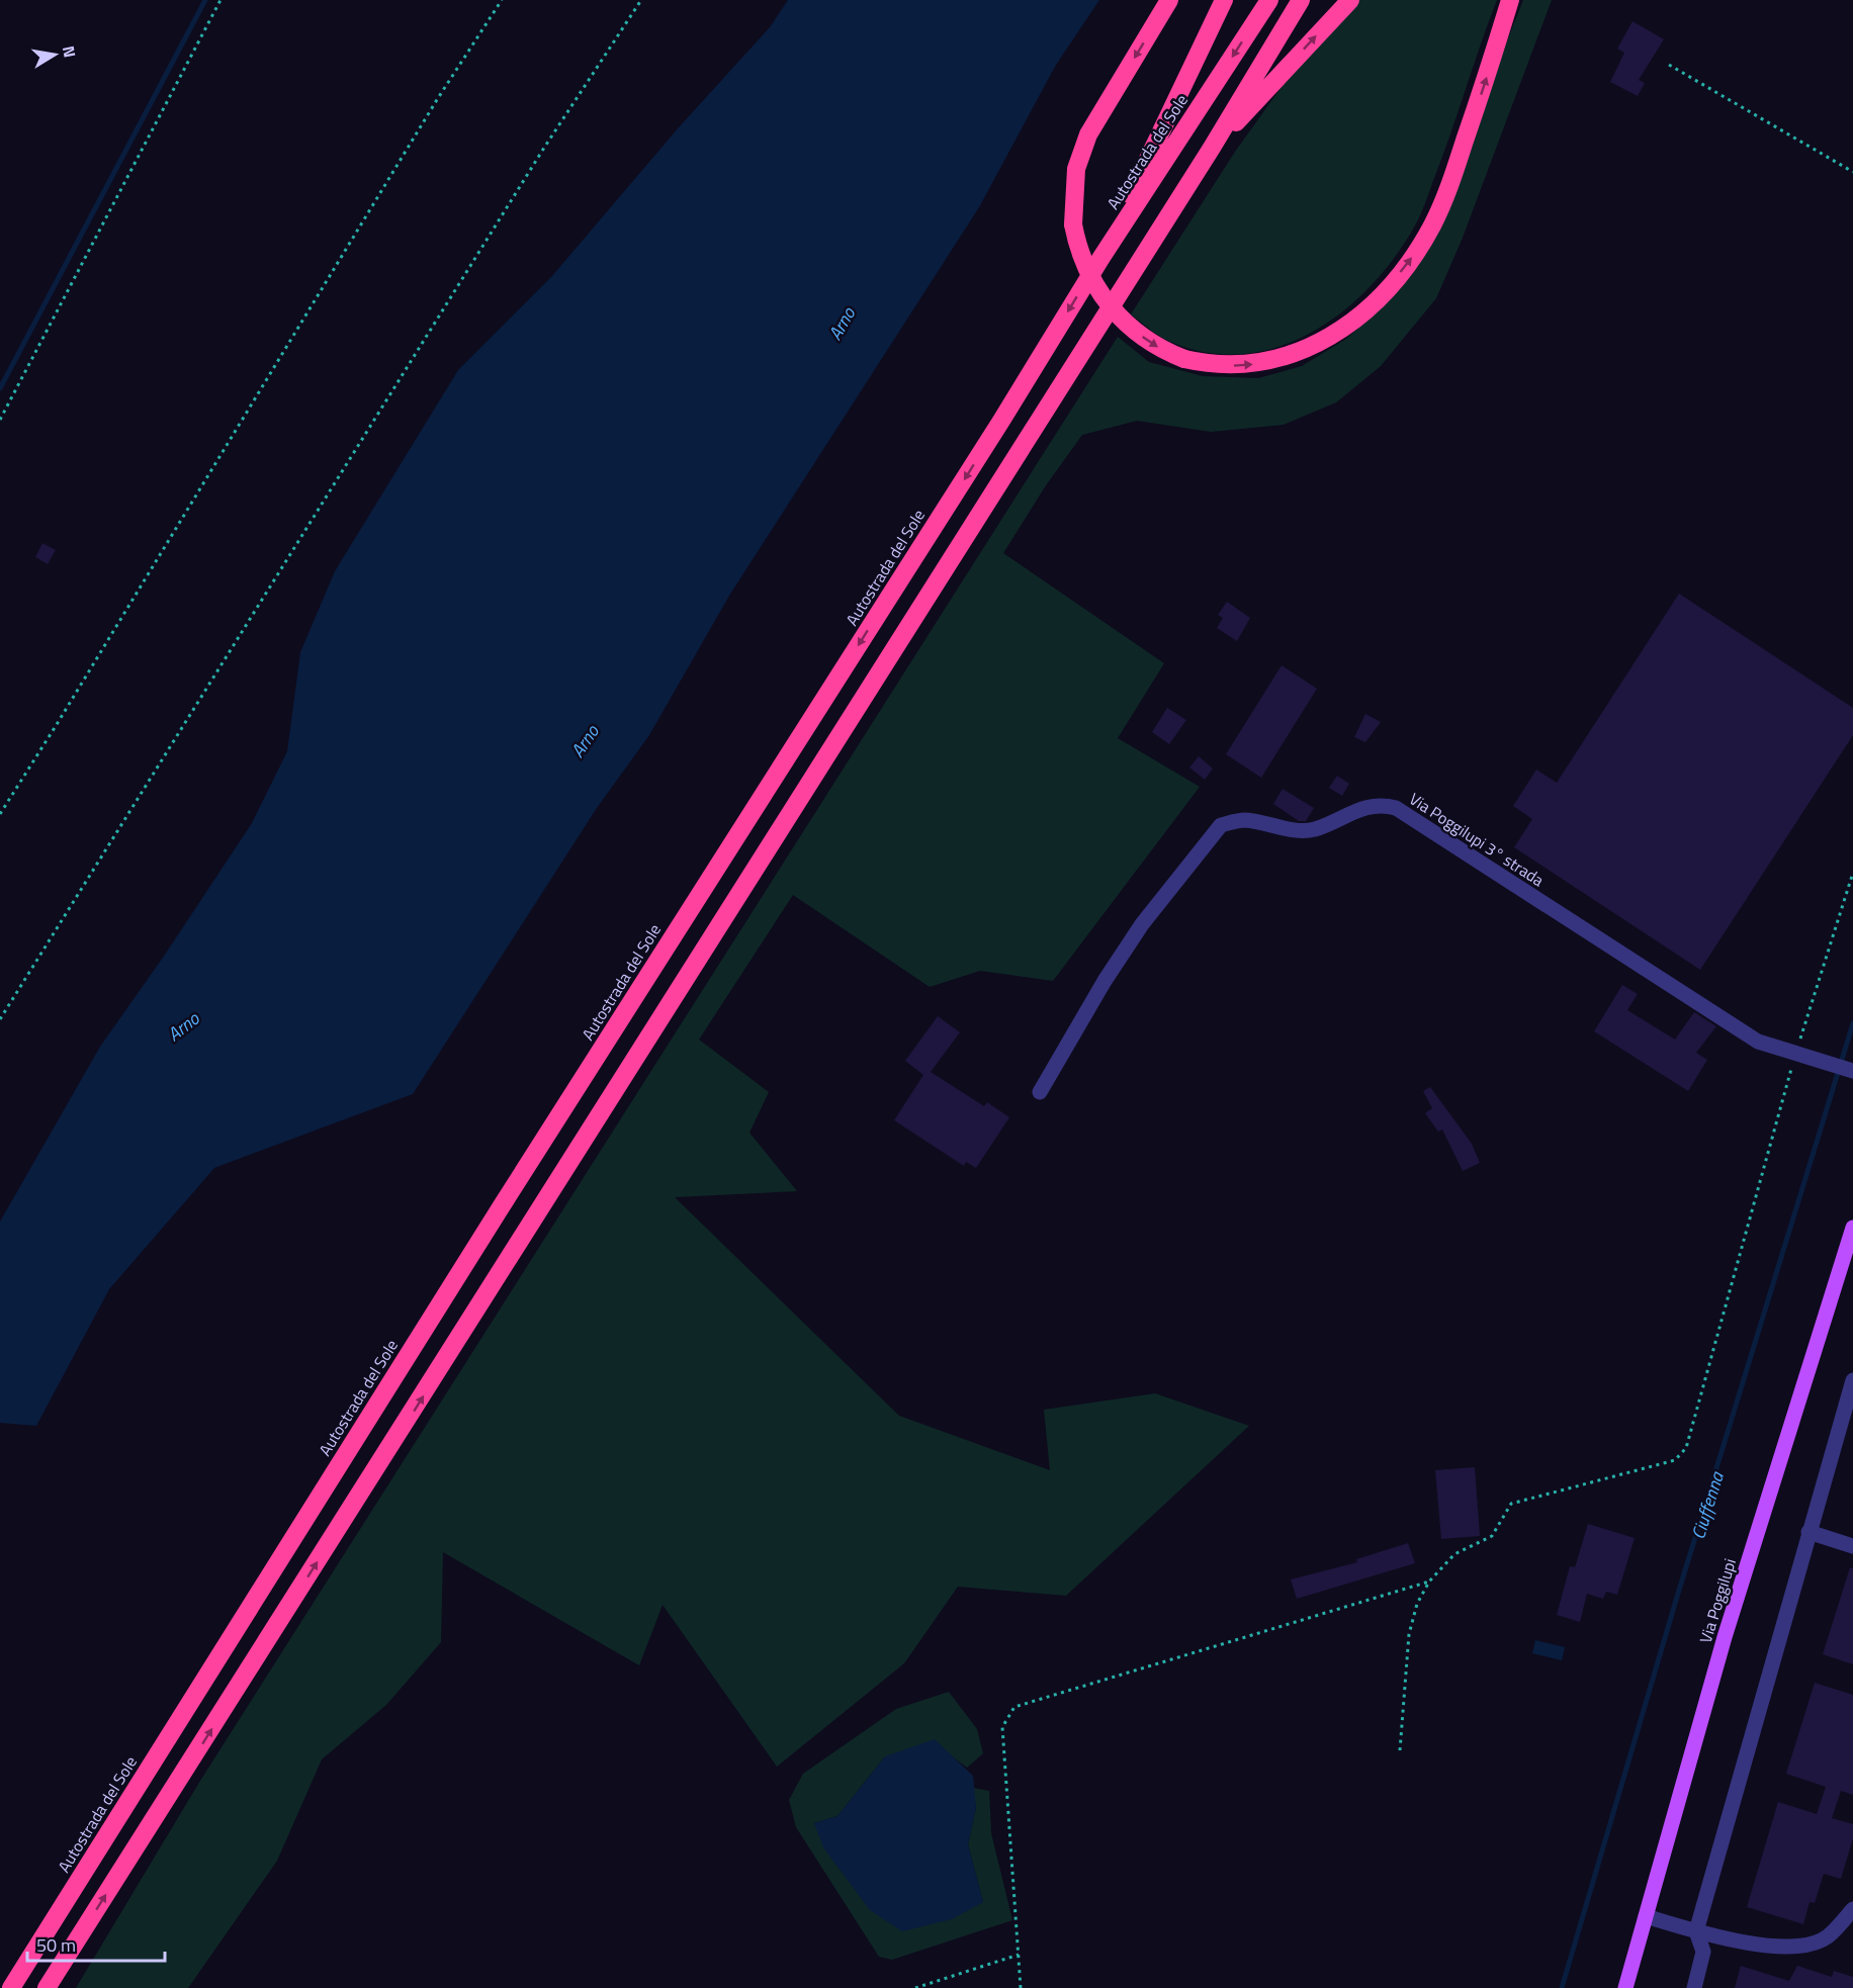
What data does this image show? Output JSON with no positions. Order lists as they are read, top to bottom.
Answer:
{
  "streets": {
    "highway": ["Autostrada del Sole"],
    "main road": ["Via Poggilupi"],
    "street": ["Via Poggilupi 3° strada"]
  },
  "water": ["Arno", "Ciuffenna"],
  "scale_bar": "50 m",
  "north": "right"
}
